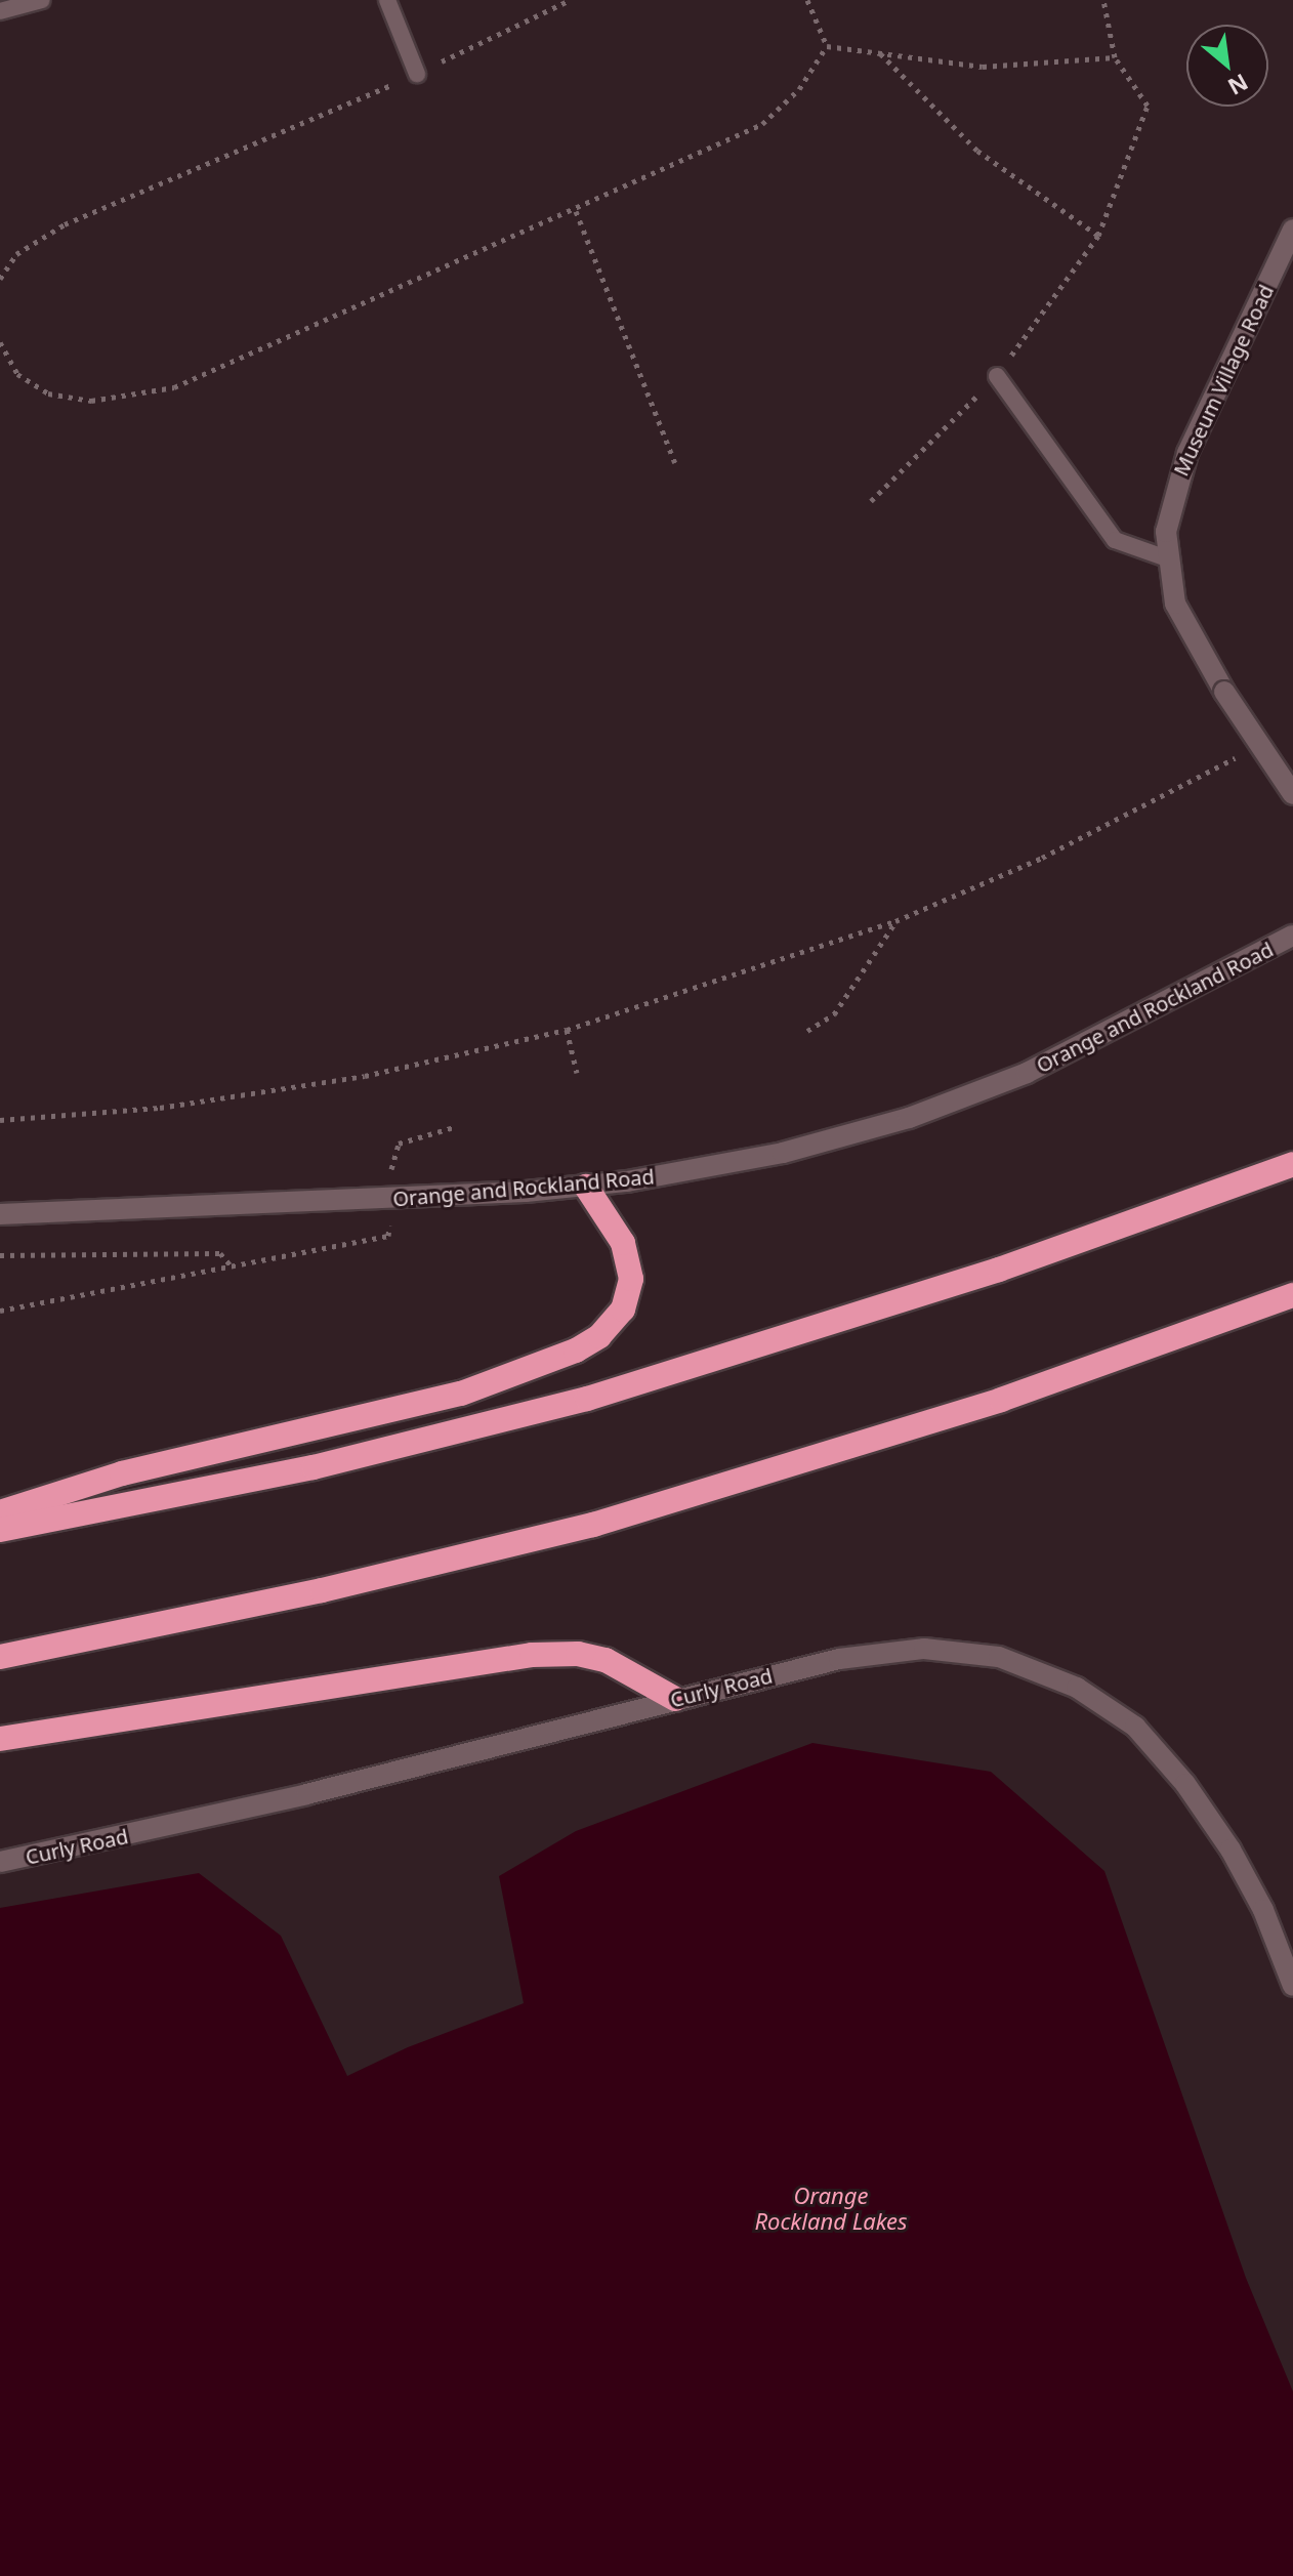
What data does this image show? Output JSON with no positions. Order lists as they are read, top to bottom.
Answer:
{
  "streets": {
    "street": ["Museum Village Road", "Orange and Rockland Road", "Curly Road"]
  },
  "water": ["Orange Rockland Lakes"],
  "north": "bottom right"
}
